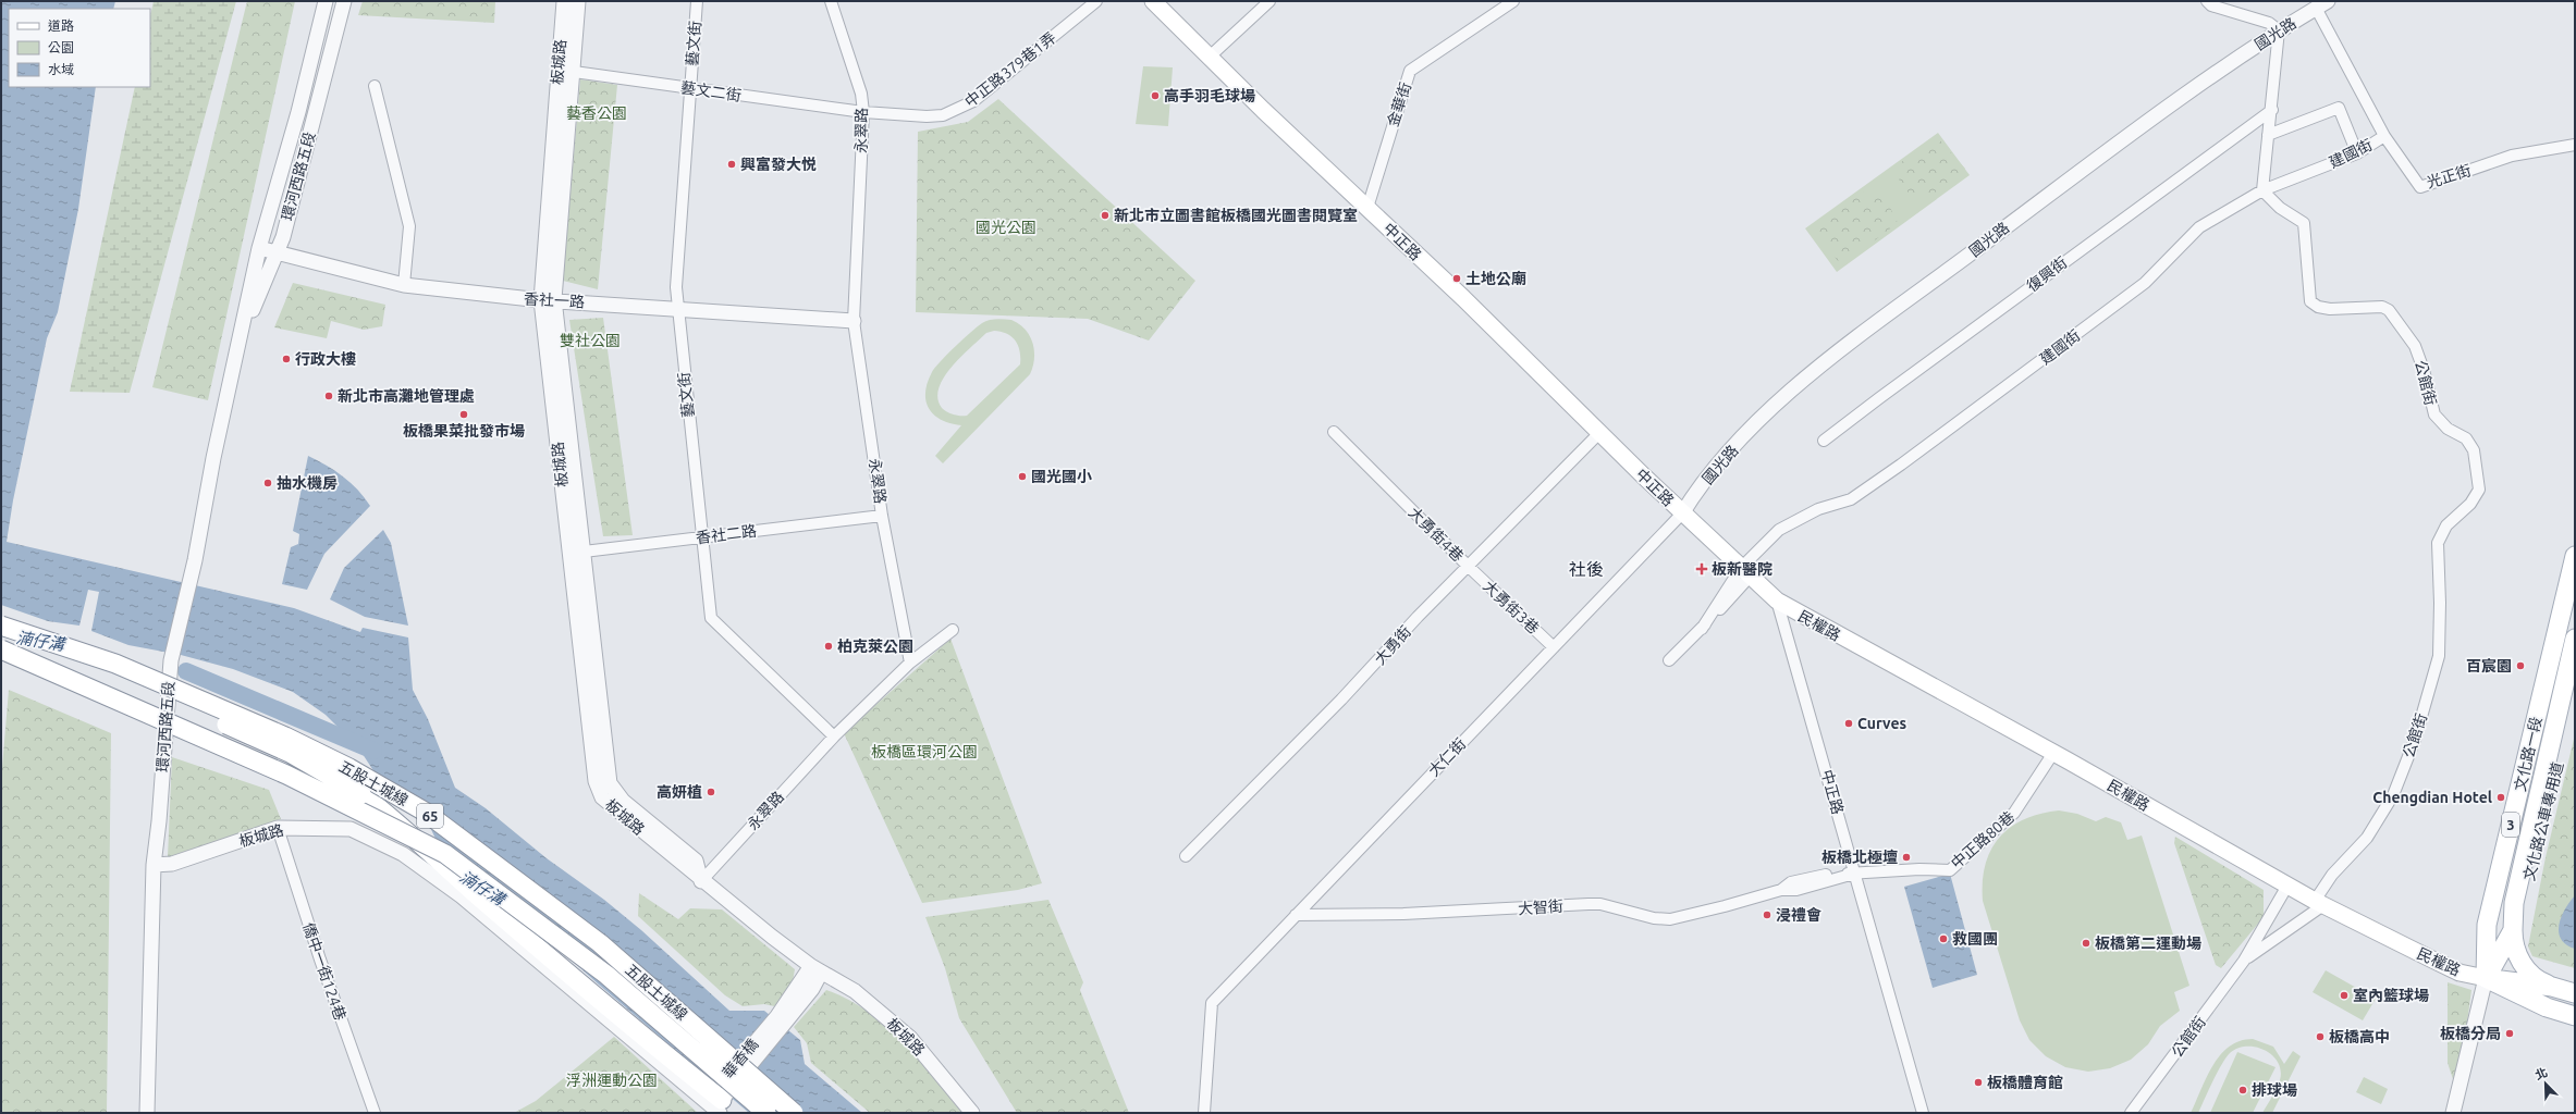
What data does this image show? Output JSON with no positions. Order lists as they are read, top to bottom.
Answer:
{
  "streets": {
    "main road": [
      "中正路",
      "民權路",
      "文化路一段",
      "五股土城線",
      "65",
      "3"
    ],
    "street": [
      "國光路",
      "藝文街",
      "板城路",
      "中正路379巷1弄",
      "藝文二街",
      "金華街",
      "永翠路",
      "建國街",
      "環河西路五段",
      "光正街",
      "復興街",
      "香社一路",
      "公館街",
      "香社二路",
      "大勇街4巷",
      "大勇街3巷",
      "大勇街",
      "大仁街",
      "中正路80巷",
      "大智街",
      "僑中一街124巷",
      "華香橋"
    ]
  },
  "crossings": [
    ["國光路", "光正街"],
    ["國光路", "中正路"],
    ["國光路", "大仁街"],
    ["藝文街", "藝文二街"],
    ["藝文街", "永翠路"],
    ["藝文街", "香社一路"],
    ["藝文街", "香社二路"],
    ["板城路", "藝文二街"],
    ["板城路", "永翠路"],
    ["板城路", "環河西路五段"],
    ["板城路", "香社一路"],
    ["板城路", "香社二路"],
    ["板城路", "僑中一街124巷"],
    ["板城路", "華香橋"],
    ["中正路379巷1弄", "藝文二街"],
    ["中正路379巷1弄", "永翠路"],
    ["藝文二街", "永翠路"],
    ["金華街", "中正路"],
    ["永翠路", "香社一路"],
    ["永翠路", "香社二路"],
    ["建國街", "光正街"],
    ["建國街", "中正路"],
    ["建國街", "公館街"],
    ["環河西路五段", "香社一路"],
    ["中正路", "民權路"],
    ["中正路", "大勇街"],
    ["中正路", "大仁街"],
    ["中正路", "中正路80巷"],
    ["中正路", "大智街"],
    ["公館街", "民權路"],
    ["大勇街4巷", "大勇街3巷"],
    ["大勇街4巷", "大勇街"],
    ["大勇街3巷", "大勇街"],
    ["大勇街3巷", "大仁街"],
    ["民權路", "文化路一段"],
    ["民權路", "中正路80巷"],
    ["大仁街", "大智街"],
    ["中正路80巷", "大智街"]
  ],
  "districts": ["社後"],
  "water": ["湳仔溝"],
  "parks": [
    "藝香公園",
    "國光公園",
    "雙社公園",
    "板橋區環河公園",
    "浮洲運動公園"
  ],
  "places": {
    "other": [
      "高手羽毛球場",
      "興富發大悦",
      "新北市立圖書館板橋國光圖書閱覽室",
      "土地公廟",
      "行政大樓",
      "新北市高灘地管理處",
      "板橋果菜批發市場",
      "國光國小",
      "抽水機房",
      "柏克萊公園",
      "百宸園",
      "Curves",
      "高妍植",
      "Chengdian Hotel",
      "板橋北極壇",
      "浸禮會",
      "救國團",
      "板橋第二運動場",
      "室內籃球場",
      "板橋分局",
      "板橋高中",
      "板橋體育館",
      "排球場"
    ],
    "health": ["板新醫院"]
  },
  "legend": ["道路", "公園", "水域"],
  "north": "top left"
}
